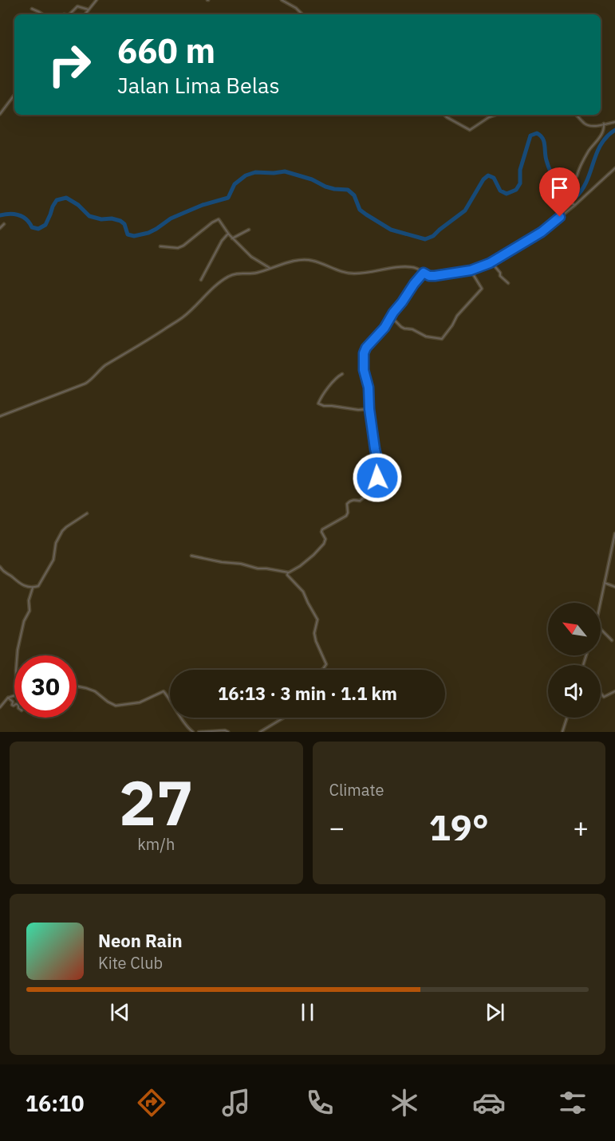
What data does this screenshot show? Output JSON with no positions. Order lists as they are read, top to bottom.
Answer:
{
  "north": "top left",
  "page": {
    "turn": ["660 m", "Jalan Lima Belas"],
    "limit": "30",
    "trip": "16:13 · 3 min · 1.1 km",
    "tile": [
      ["27", "km/h"],
      "Climate"
    ],
    "heat": ["−", "19°", "+"],
    "song": ["Neon Rain", "Kite Club"],
    "tabs": "16:10"
  }
}
